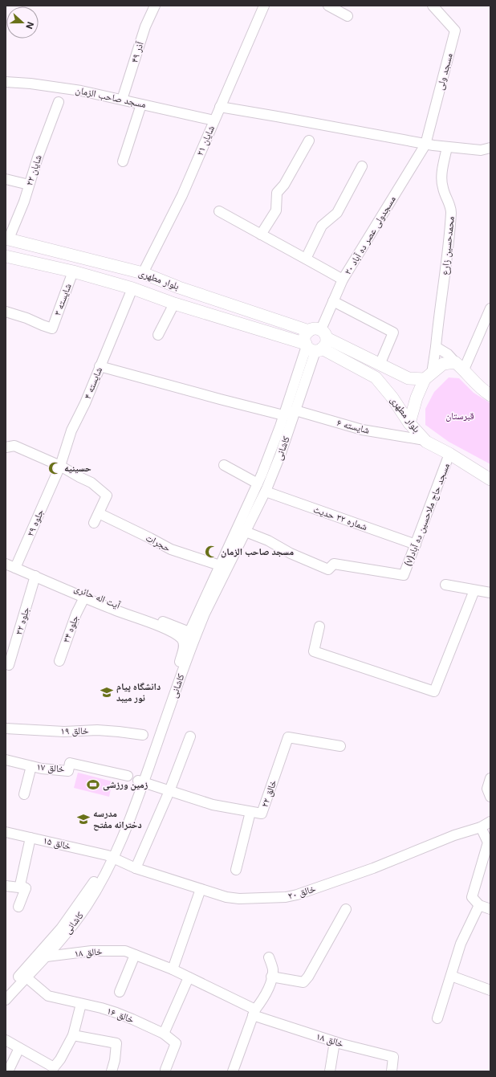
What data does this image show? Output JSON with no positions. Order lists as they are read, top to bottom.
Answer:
{
  "streets": {
    "main road": ["بلوار مطهری"],
    "street": [
      "آذر ۴۹",
      "مسجد ولی",
      "مسجد صاحب الزمان",
      "شایان ۲۱",
      "شایان ۲۲",
      "مسجدولی عصر ده آباد ۲۰",
      "محمدحسین زارع",
      "شایسته ۳",
      "شایسته ۴",
      "شایسته ۶",
      "کاشانی",
      "مسجد حاج ملاحسین ده آباد(۷)",
      "شماره ۳۲ حدیث",
      "جلوه ۲۹",
      "حجرات",
      "آیت اله حائری",
      "جلوه ۳۲",
      "جلوه ۳۴",
      "خالق ۱۹",
      "خالق ۱۷",
      "خالق ۲۲",
      "خالق ۱۵",
      "خالق ۲۰",
      "خالق ۱۸",
      "خالق ۱۶"
    ]
  },
  "crossings": [
    ["آذر ۴۹", "مسجد صاحب الزمان"],
    ["مسجد ولی", "مسجدولی عصر ده آباد ۲۰"],
    ["مسجد صاحب الزمان", "شایان ۲۱"],
    ["شایان ۲۱", "بلوار مطهری"],
    ["شایان ۲۲", "بلوار مطهری"],
    ["مسجدولی عصر ده آباد ۲۰", "بلوار مطهری"],
    ["مسجدولی عصر ده آباد ۲۰", "کاشانی"],
    ["محمدحسین زارع", "بلوار مطهری"],
    ["بلوار مطهری", "شایسته ۳"],
    ["بلوار مطهری", "شایسته ۴"],
    ["بلوار مطهری", "شایسته ۶"],
    ["بلوار مطهری", "کاشانی"],
    ["بلوار مطهری", "مسجد حاج ملاحسین ده آباد(۷)"],
    ["شایسته ۴", "جلوه ۲۹"],
    ["شایسته ۶", "کاشانی"],
    ["کاشانی", "مسجد حاج ملاحسین ده آباد(۷)"],
    ["کاشانی", "شماره ۳۲ حدیث"],
    ["کاشانی", "حجرات"],
    ["کاشانی", "آیت اله حائری"],
    ["کاشانی", "خالق ۲۲"],
    ["کاشانی", "خالق ۱۵"],
    ["کاشانی", "خالق ۲۰"],
    ["کاشانی", "خالق ۱۸"],
    ["کاشانی", "خالق ۱۶"],
    ["مسجد حاج ملاحسین ده آباد(۷)", "شماره ۳۲ حدیث"],
    ["جلوه ۲۹", "آیت اله حائری"],
    ["آیت اله حائری", "جلوه ۳۲"],
    ["آیت اله حائری", "جلوه ۳۴"],
    ["خالق ۱۵", "خالق ۲۰"]
  ],
  "parks": ["قبرستان"],
  "places": {
    "mosque": ["حسینیه", "مسجد صاحب الزمان"],
    "school or university": ["دانشگاه پیام نور میبد", "مدرسه دخترانه مفتح"],
    "sports": ["زمین ورزشی"]
  },
  "north": "right"
}
